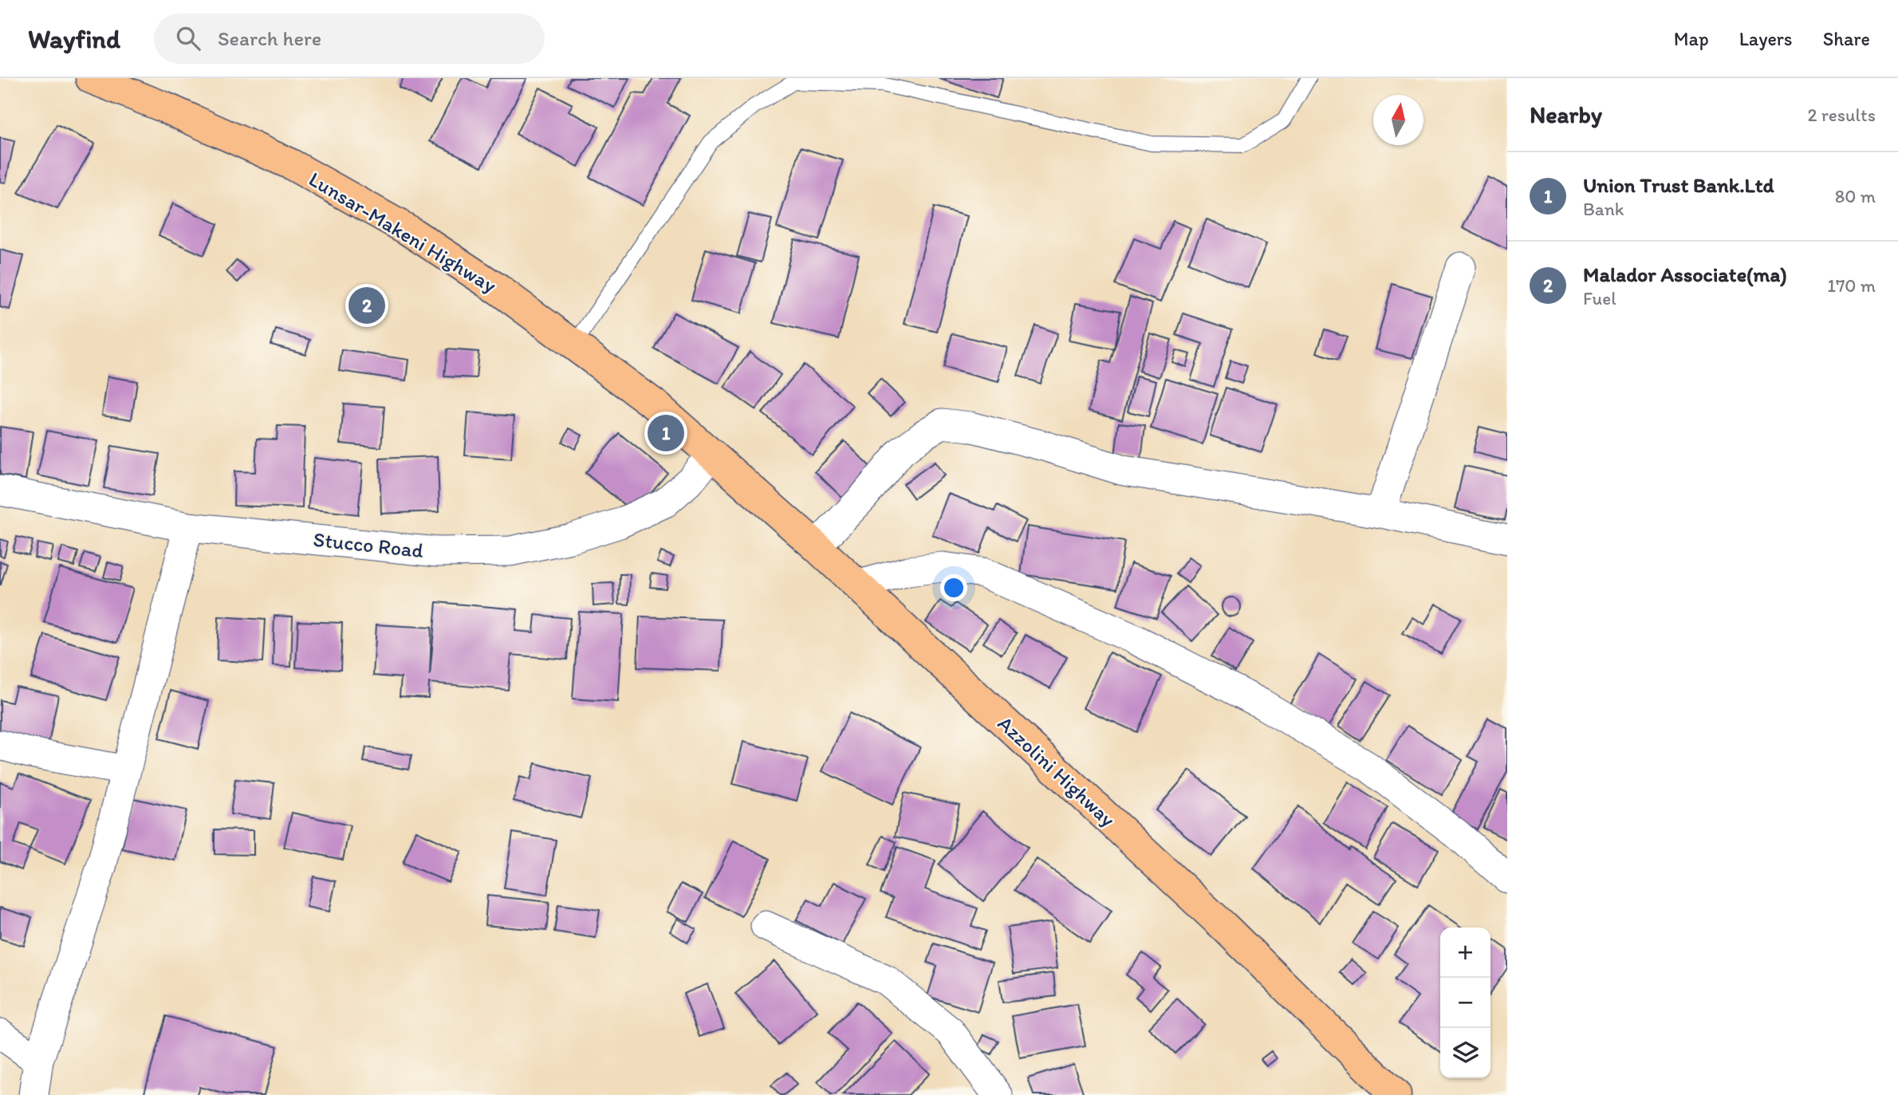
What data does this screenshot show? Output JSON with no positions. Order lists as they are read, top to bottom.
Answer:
{
  "streets": {
    "main road": ["Lunsar-Makeni Highway", "Azzolini Highway"],
    "street": ["Stucco Road"]
  },
  "crossings": [
    ["Lunsar-Makeni Highway", "Stucco Road"],
    ["Lunsar-Makeni Highway", "Azzolini Highway"],
    ["Stucco Road", "Azzolini Highway"]
  ],
  "north": "top",
  "page": {
    "header": "Wayfind",
    "search": "Search here",
    "nav": ["Map", "Layers", "Share"],
    "heading": ["Nearby", "2 results"],
    "list": [
      {
        "mark": "1",
        "name": "Union Trust Bank.Ltd",
        "note": "Bank",
        "value": "80 m"
      },
      {
        "mark": "2",
        "name": "Malador Associate(ma)",
        "note": "Fuel",
        "value": "170 m"
      }
    ],
    "pins": ["2", "1"],
    "map_buttons": ["+", "−"]
  }
}
